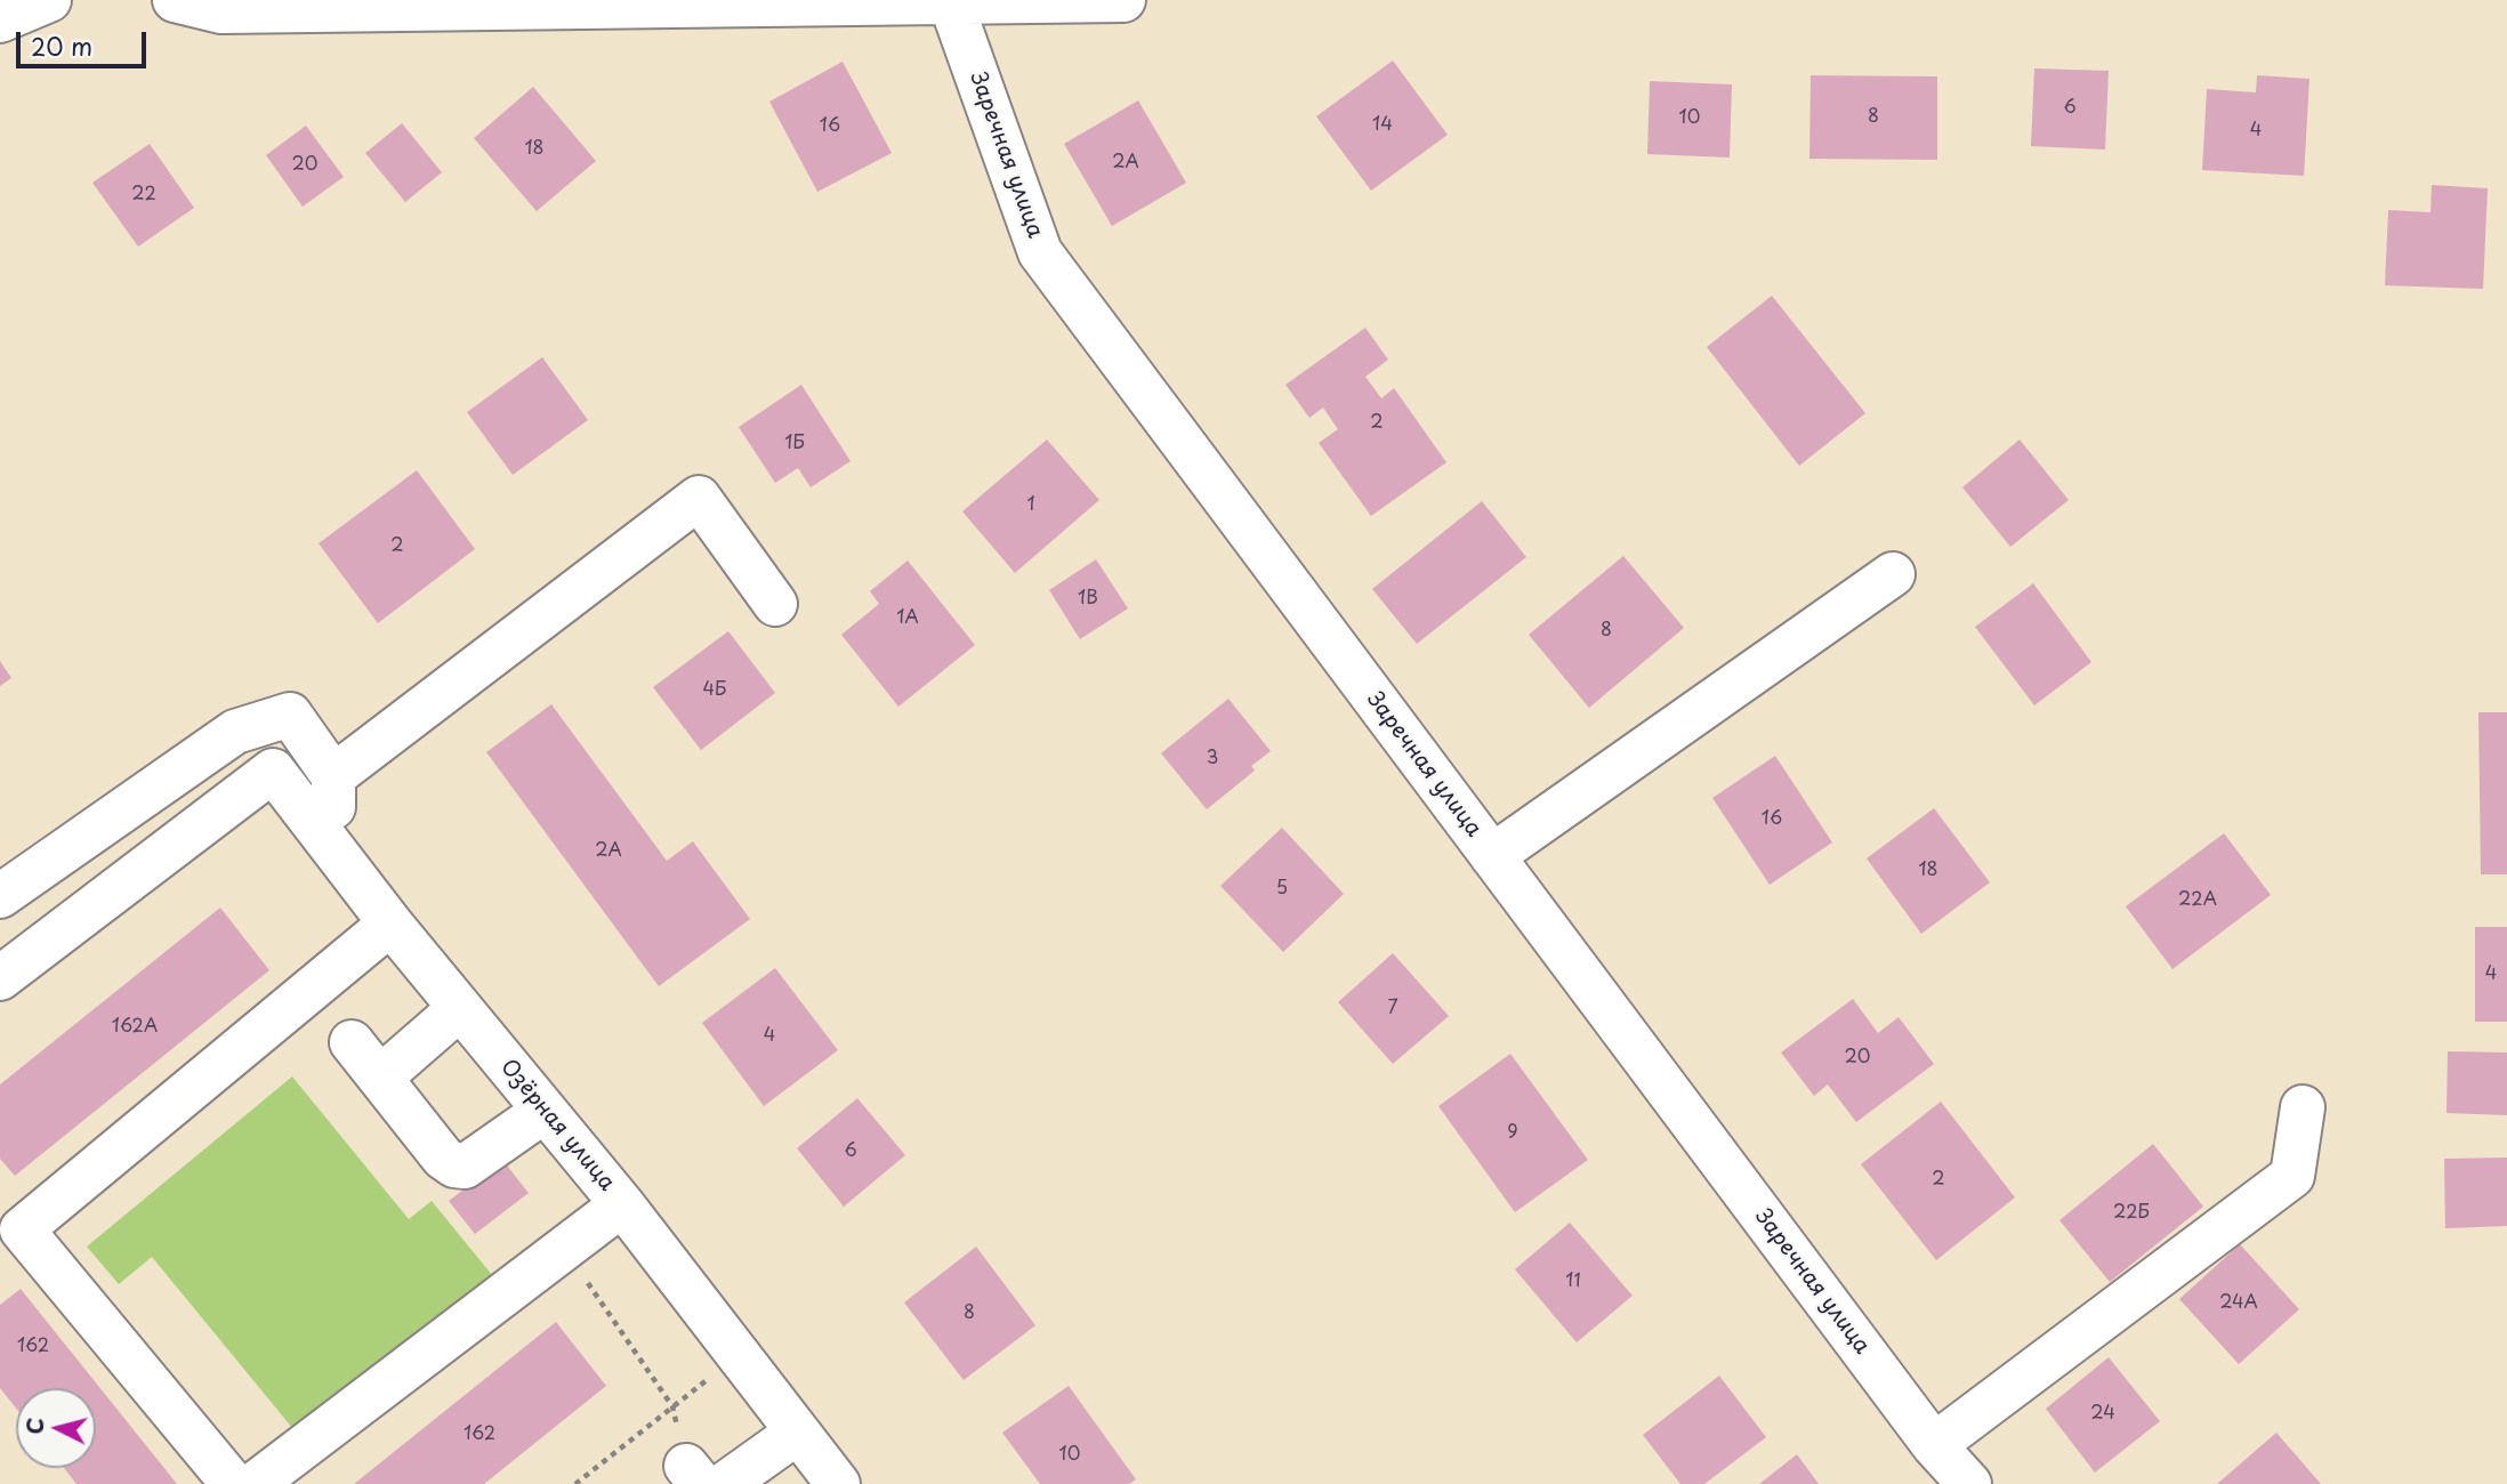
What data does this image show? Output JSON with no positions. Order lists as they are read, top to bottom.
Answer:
{
  "streets": {
    "street": ["Заречная улица", "Озёрная улица"]
  },
  "house_numbers": [
    "6",
    "8",
    "10",
    "14",
    "16",
    "4",
    "18",
    "2А",
    "20",
    "22",
    "2",
    "1Б",
    "1",
    "2",
    "1В",
    "1А",
    "8",
    "4Б",
    "3",
    "16",
    "2А",
    "18",
    "5",
    "22А",
    "4",
    "7",
    "162А",
    "4",
    "20",
    "9",
    "6",
    "2",
    "22Б",
    "11",
    "24А",
    "8",
    "162",
    "24",
    "162",
    "10"
  ],
  "scale_bar": "20 m",
  "north": "left"
}
